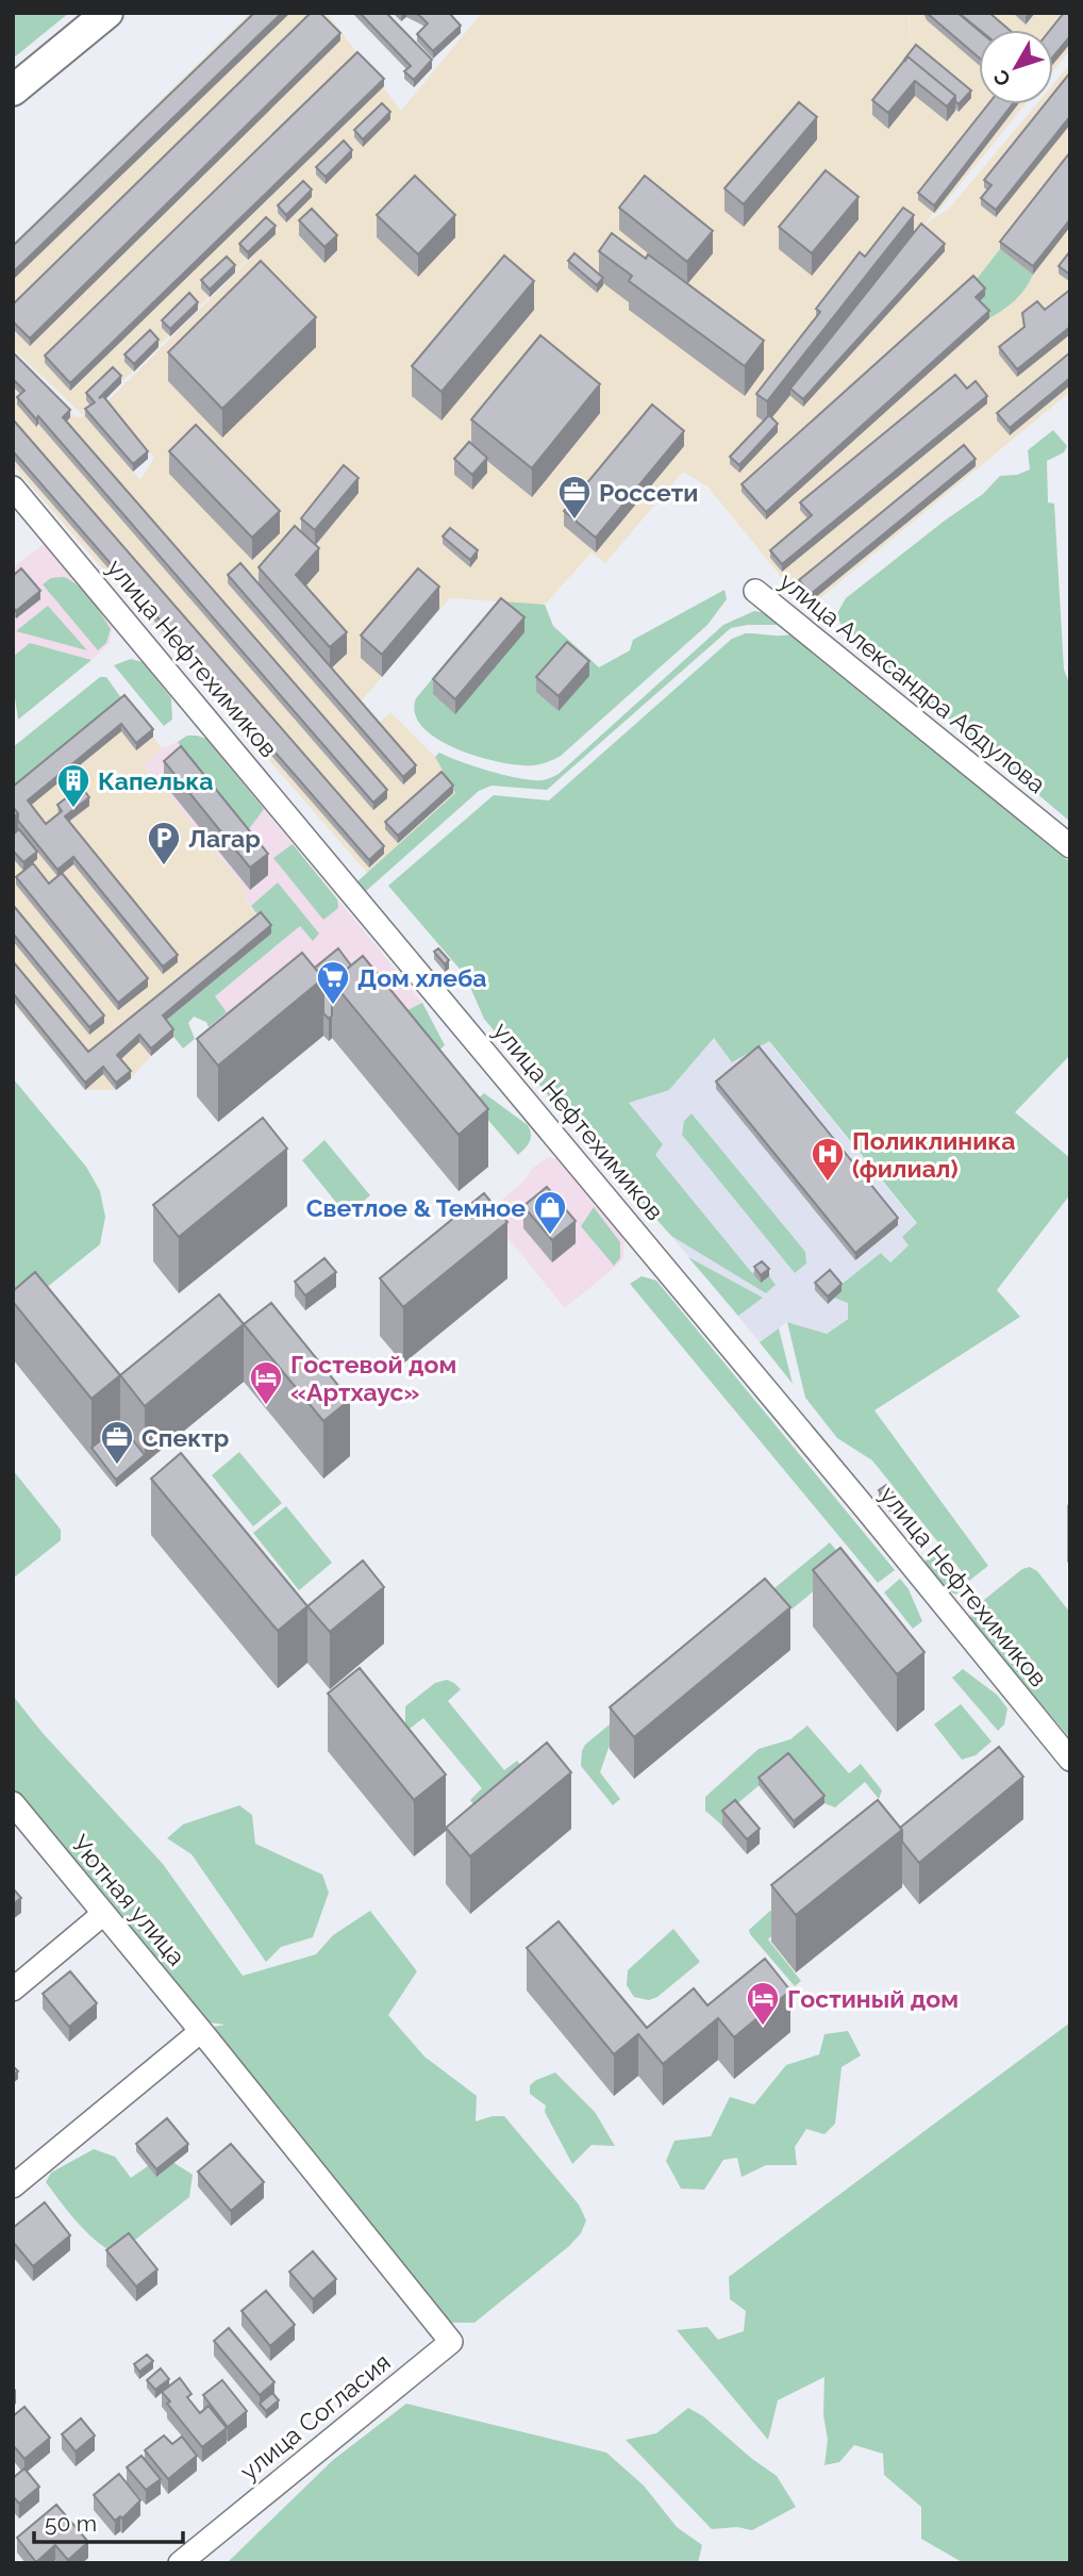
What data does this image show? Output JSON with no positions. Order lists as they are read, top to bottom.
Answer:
{
  "streets": {
    "street": [
      "улица Нефтехимиков",
      "улица Александра Абдулова",
      "Уютная улица",
      "улица Согласия"
    ]
  },
  "crossings": [
    ["Уютная улица", "улица Согласия"]
  ],
  "places": {
    "office": ["Россети", "Спектр"],
    "building": ["Капелька"],
    "parking": ["Лагар"],
    "supermarket": ["Дом хлеба"],
    "hospital": ["Поликлиника (филиал)"],
    "shop": ["Светлое & Темное"],
    "hotel": ["Гостевой дом «Артхаус»", "Гостиный дом"]
  },
  "scale_bar": "50 m",
  "north": "bottom left"
}
